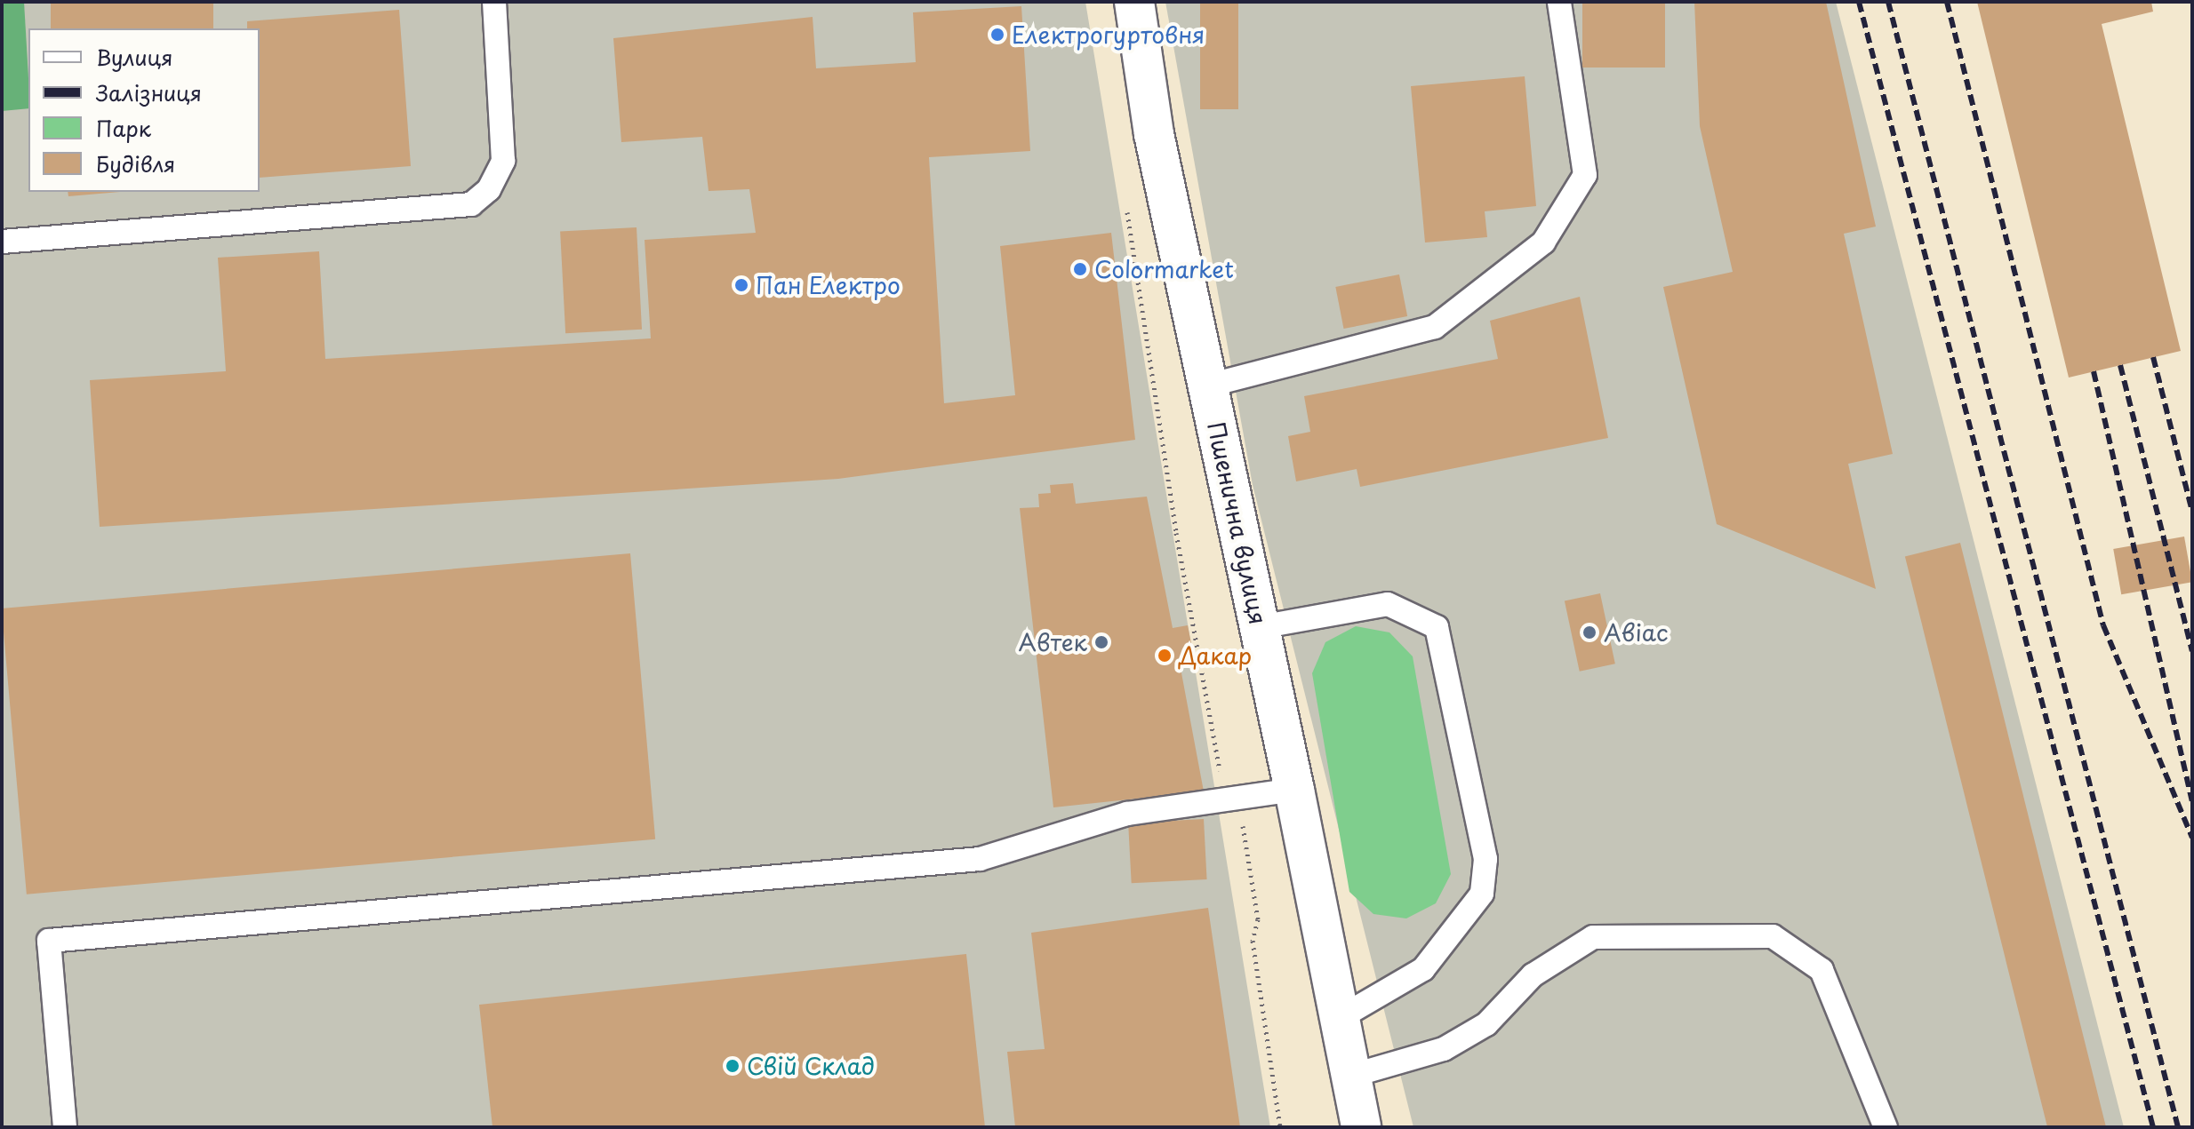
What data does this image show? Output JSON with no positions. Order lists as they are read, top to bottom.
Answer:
{
  "streets": {
    "street": ["Пшенична вулиця"]
  },
  "places": [
    "Електрогуртовня",
    "Colormarket",
    "Пан Електро",
    "Авіас",
    "Автек",
    "Дакар",
    "Свій Склад"
  ],
  "legend": [
    "Вулиця",
    "Залізниця",
    "Парк",
    "Будівля"
  ]
}
